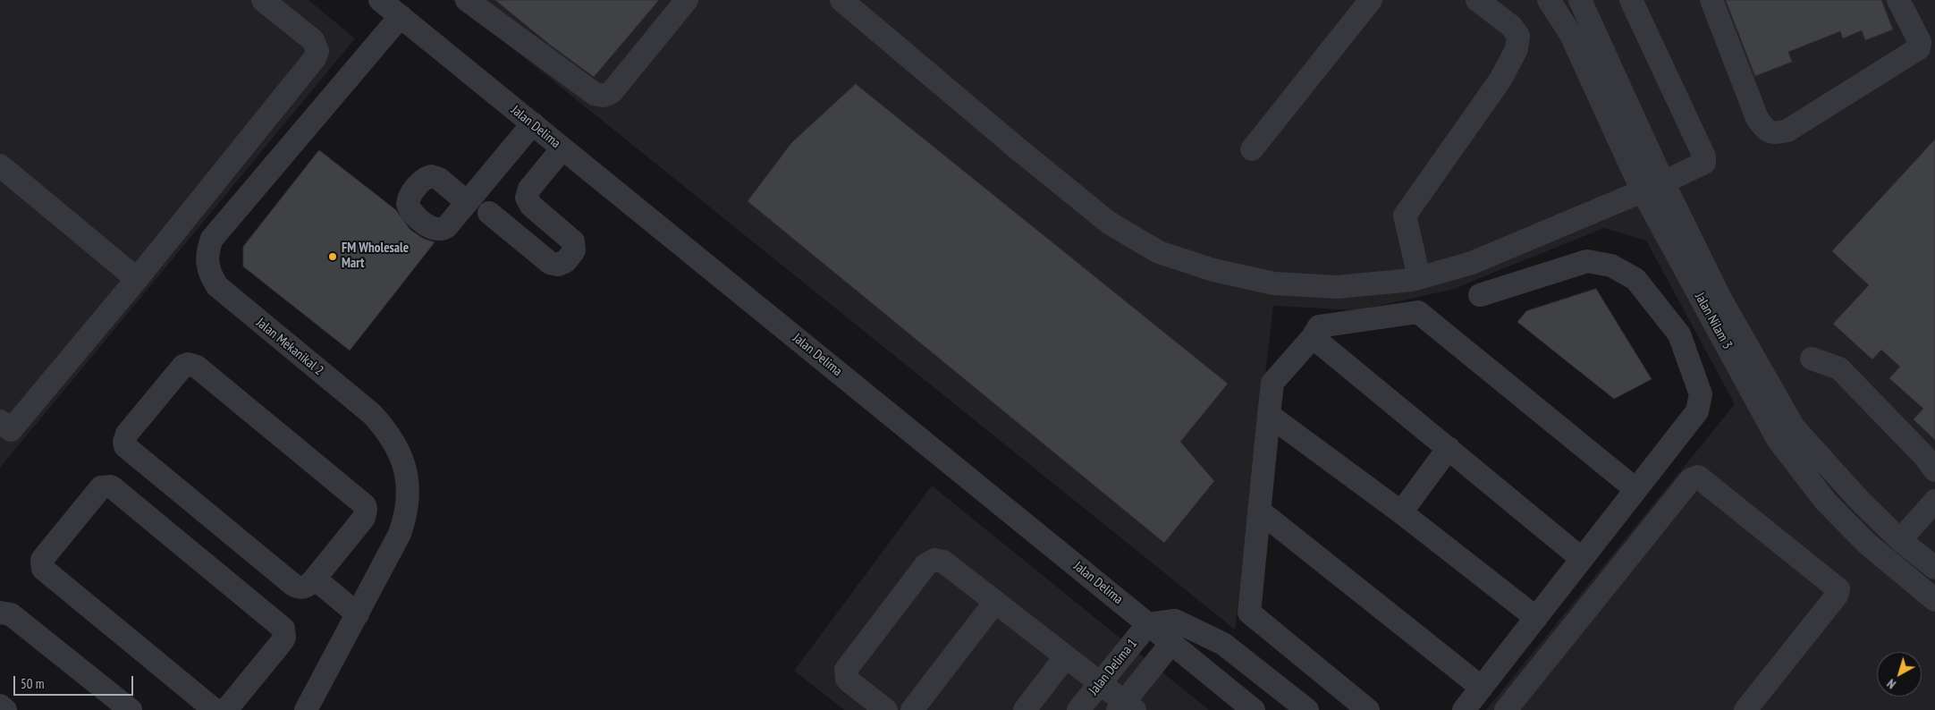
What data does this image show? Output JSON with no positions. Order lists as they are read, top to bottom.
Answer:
{
  "streets": {
    "street": [
      "Jalan Delima",
      "Jalan Nilam 3",
      "Jalan Mekanikal 2",
      "Jalan Delima 1"
    ]
  },
  "crossings": [
    ["Jalan Delima", "Jalan Mekanikal 2"],
    ["Jalan Delima", "Jalan Delima 1"]
  ],
  "places": ["FM Wholesale Mart"],
  "scale_bar": "50 m",
  "north": "bottom left"
}
